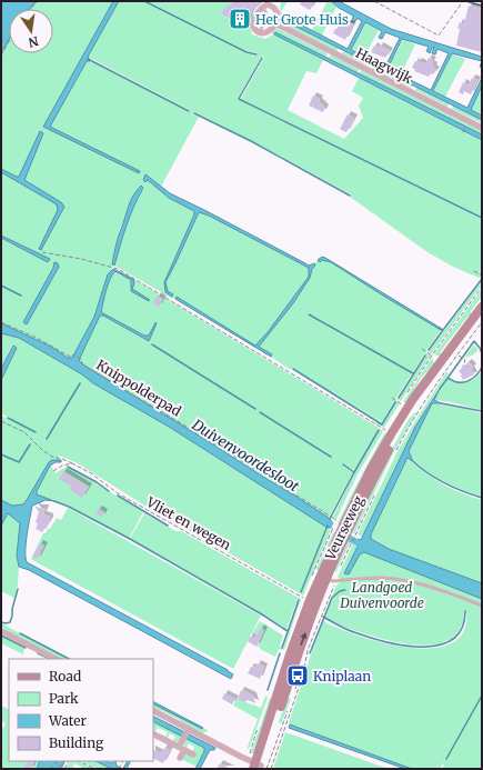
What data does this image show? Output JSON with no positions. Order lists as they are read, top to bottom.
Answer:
{
  "streets": {
    "main road": ["Veurseweg"],
    "street": ["Haagwijk"],
    "path": ["Knippolderpad", "Vliet en wegen"]
  },
  "crossings": [
    ["Knippolderpad", "Veurseweg"],
    ["Vliet en wegen", "Veurseweg"]
  ],
  "water": ["Duivenvoordesloot"],
  "parks": ["Landgoed Duivenvoorde"],
  "places": {
    "building": ["Het Grote Huis"],
    "bus stop": ["Kniplaan"]
  },
  "legend": [
    "Road",
    "Park",
    "Water",
    "Building"
  ],
  "north": "bottom"
}
